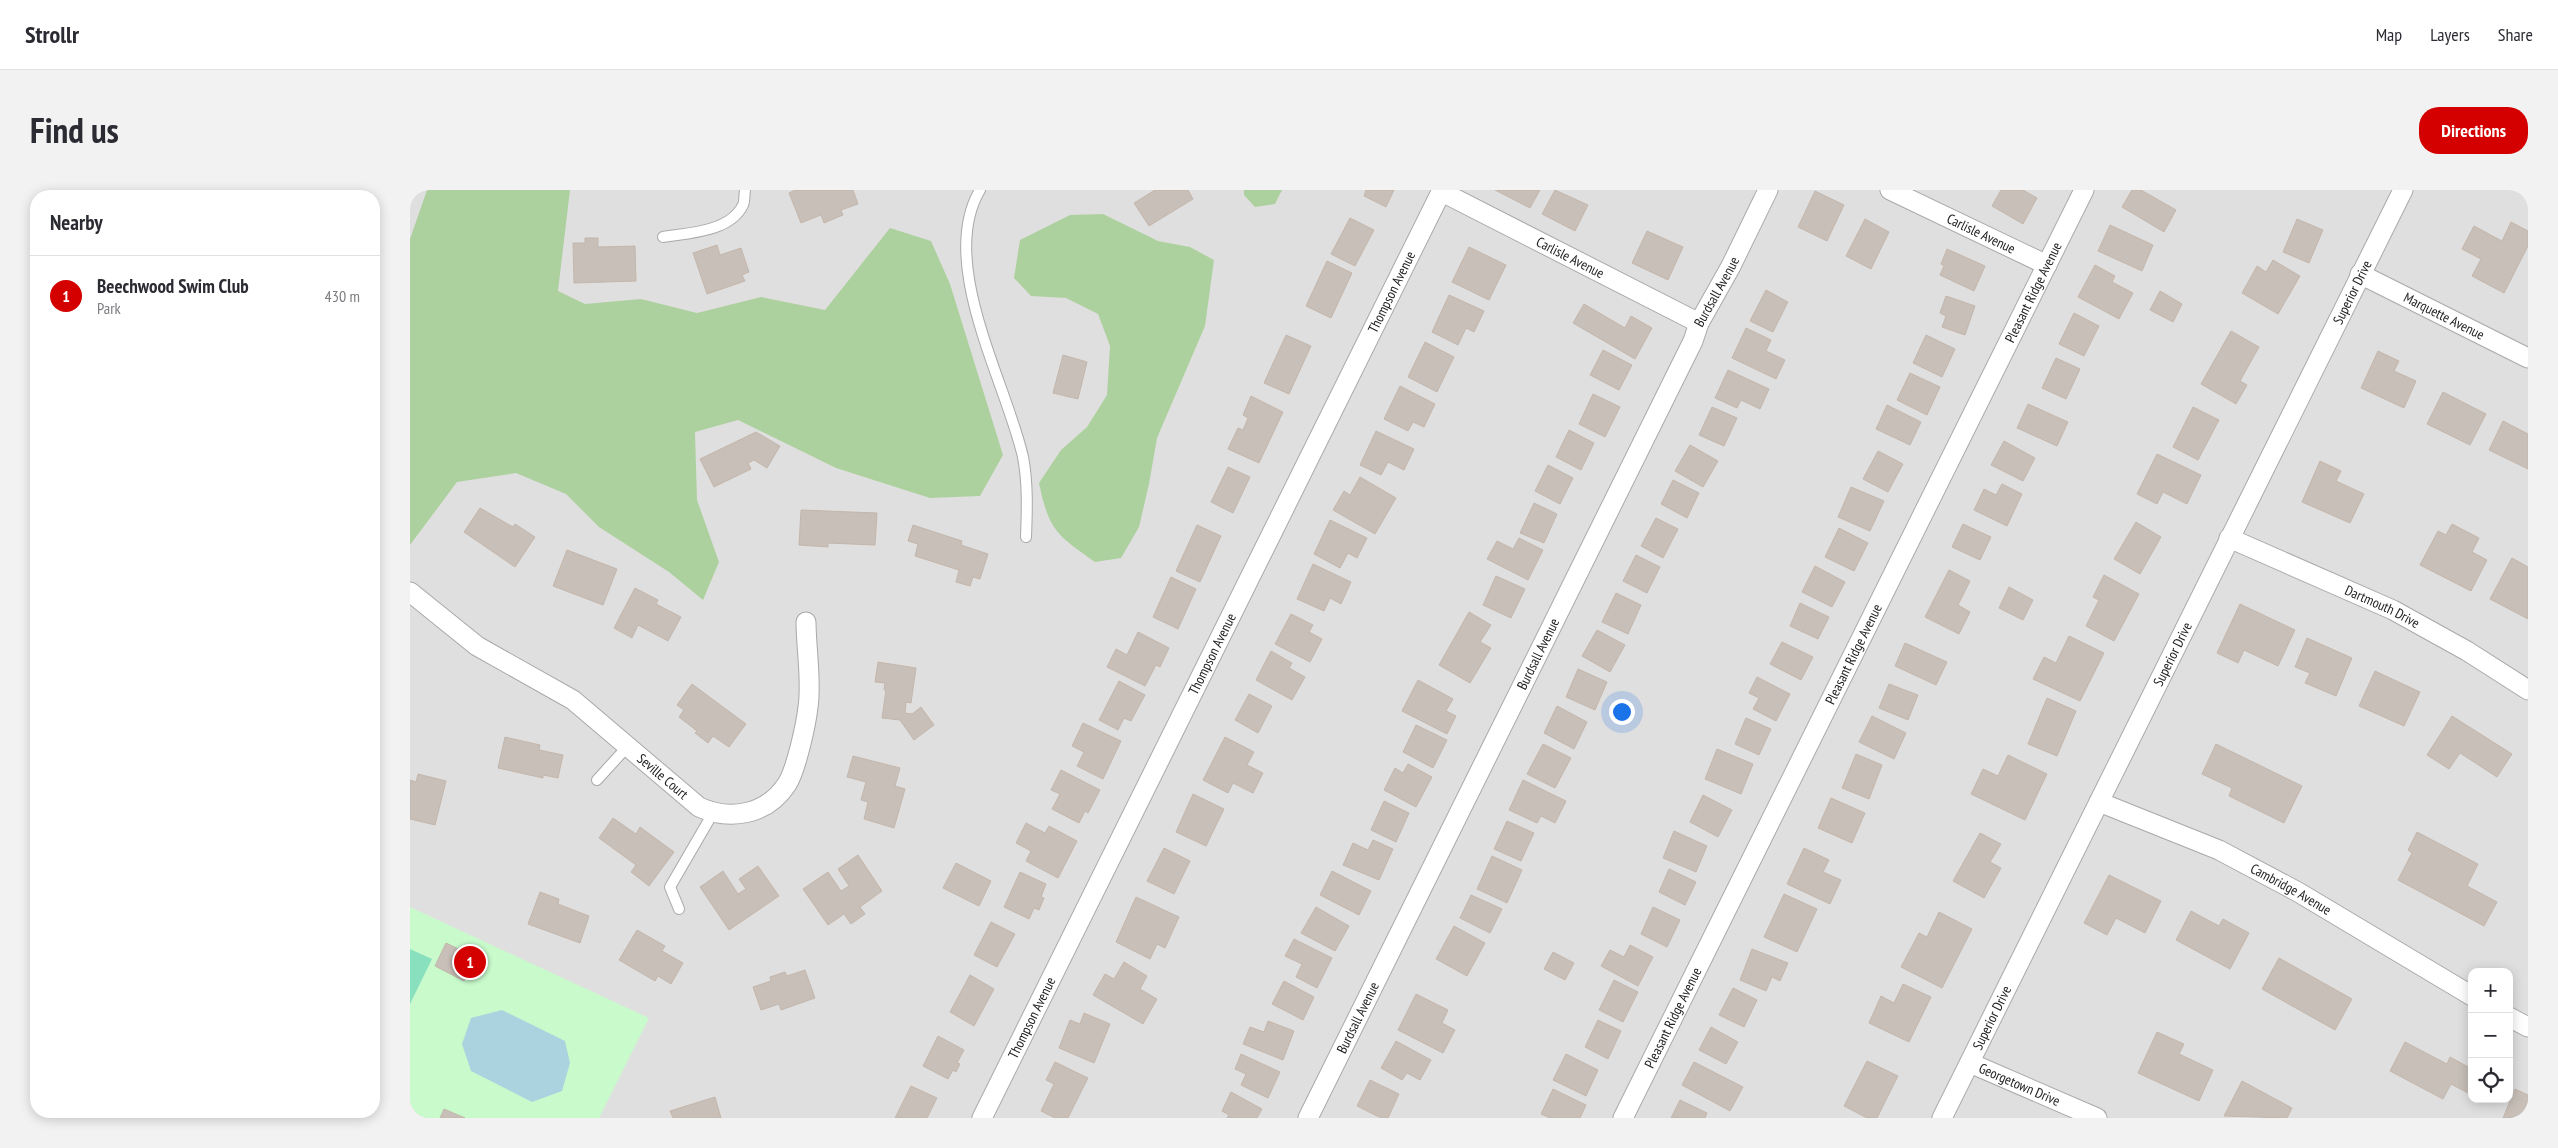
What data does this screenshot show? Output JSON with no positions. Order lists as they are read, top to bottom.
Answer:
{
  "streets": {
    "street": [
      "Carlisle Avenue",
      "Thompson Avenue",
      "Burdsall Avenue",
      "Pleasant Ridge Avenue",
      "Superior Drive",
      "Marquette Avenue",
      "Dartmouth Drive",
      "Seville Court",
      "Cambridge Avenue",
      "Georgetown Drive"
    ]
  },
  "crossings": [
    ["Carlisle Avenue", "Thompson Avenue"],
    ["Carlisle Avenue", "Burdsall Avenue"],
    ["Carlisle Avenue", "Pleasant Ridge Avenue"],
    ["Superior Drive", "Marquette Avenue"],
    ["Superior Drive", "Dartmouth Drive"],
    ["Superior Drive", "Cambridge Avenue"],
    ["Superior Drive", "Georgetown Drive"]
  ],
  "page": {
    "header": "Strollr",
    "nav": ["Map", "Layers", "Share"],
    "title": "Find us",
    "buttons": "Directions",
    "heading": "Nearby",
    "list": [
      {
        "mark": "1",
        "name": "Beechwood Swim Club",
        "note": "Park",
        "value": "430 m"
      }
    ],
    "pins": "1",
    "map_buttons": ["+", "−"]
  }
}
